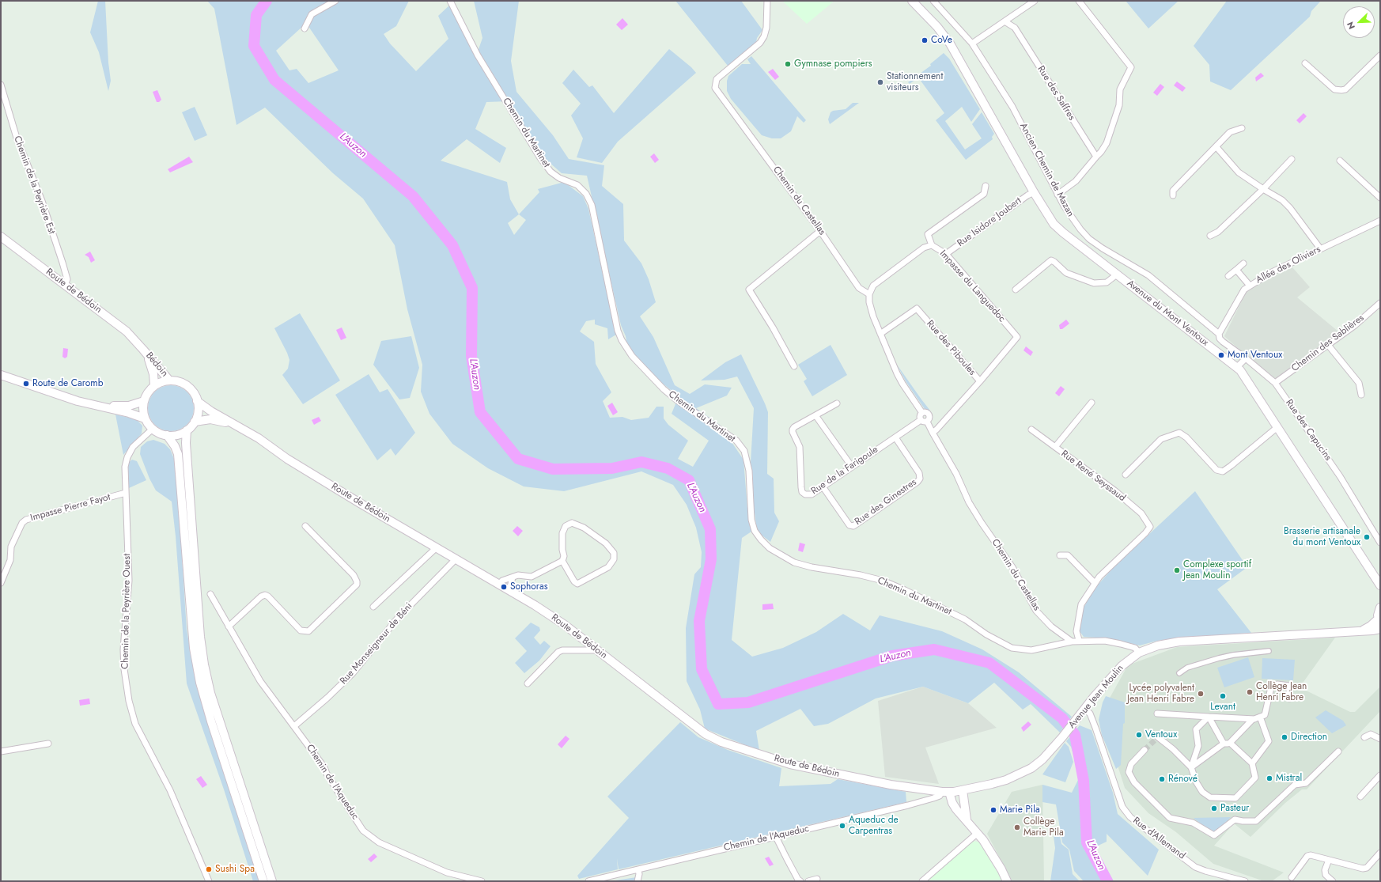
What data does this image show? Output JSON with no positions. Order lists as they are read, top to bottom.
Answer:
{
  "streets": {
    "main road": [
      "Route de Bédoin",
      "Avenue du Mont Ventoux",
      "Bédoin",
      "Avenue Jean Moulin"
    ],
    "street": [
      "Rue des Saffres",
      "Chemin du Martinet",
      "Ancien Chemin de Mazan",
      "Chemin de la Peyrière Est",
      "Chemin du Castellas",
      "Rue Isidore Joubert",
      "Allée des Oliviers",
      "Impasse du Languedoc",
      "Chemin des Sablières",
      "Rue des Piboules",
      "Rue des Capucins",
      "Rue de la Farigoule",
      "Rue René Seyssaud",
      "Rue des Ginestres",
      "Impasse Pierre Fayot",
      "Chemin de la Peyrière Ouest",
      "Rue Monseigneur de Béni",
      "Chemin de l'Aqueduc",
      "Rue d'Allemand"
    ]
  },
  "crossings": [
    ["Chemin du Martinet", "Chemin du Castellas"],
    ["Ancien Chemin de Mazan", "Allée des Oliviers"],
    ["Ancien Chemin de Mazan", "Rue des Capucins"],
    ["Chemin de la Peyrière Est", "Route de Bédoin"],
    ["Chemin du Castellas", "Impasse du Languedoc"],
    ["Chemin du Castellas", "Rue des Piboules"],
    ["Chemin du Castellas", "Rue de la Farigoule"],
    ["Rue Isidore Joubert", "Impasse du Languedoc"],
    ["Rue Isidore Joubert", "Avenue du Mont Ventoux"],
    ["Allée des Oliviers", "Rue des Capucins"],
    ["Impasse du Languedoc", "Rue des Piboules"],
    ["Route de Bédoin", "Bédoin"],
    ["Route de Bédoin", "Chemin de la Peyrière Ouest"],
    ["Route de Bédoin", "Rue Monseigneur de Béni"],
    ["Route de Bédoin", "Avenue Jean Moulin"],
    ["Route de Bédoin", "Chemin de l'Aqueduc"],
    ["Chemin des Sablières", "Rue des Capucins"],
    ["Bédoin", "Chemin de la Peyrière Ouest"],
    ["Rue de la Farigoule", "Rue des Ginestres"],
    ["Impasse Pierre Fayot", "Chemin de la Peyrière Ouest"],
    ["Rue Monseigneur de Béni", "Chemin de l'Aqueduc"],
    ["Avenue Jean Moulin", "Chemin de l'Aqueduc"],
    ["Avenue Jean Moulin", "Rue d'Allemand"]
  ],
  "water": ["L'Auzon"],
  "places": [
    "CoVe",
    "Gymnase pompiers",
    "Stationnement visiteurs",
    "Mont Ventoux",
    "Route de Caromb",
    "Brasserie artisanale du mont Ventoux",
    "Complexe sportif Jean Moulin",
    "Sophoras",
    "Collège Jean Henri Fabre",
    "Lycée polyvalent Jean Henri Fabre",
    "Levant",
    "Ventoux",
    "Direction",
    "Mistral",
    "Rénové",
    "Pasteur",
    "Marie Pila",
    "Aqueduc de Carpentras",
    "Collège Marie Pila",
    "Sushi Spa"
  ],
  "north": "bottom left"
}
